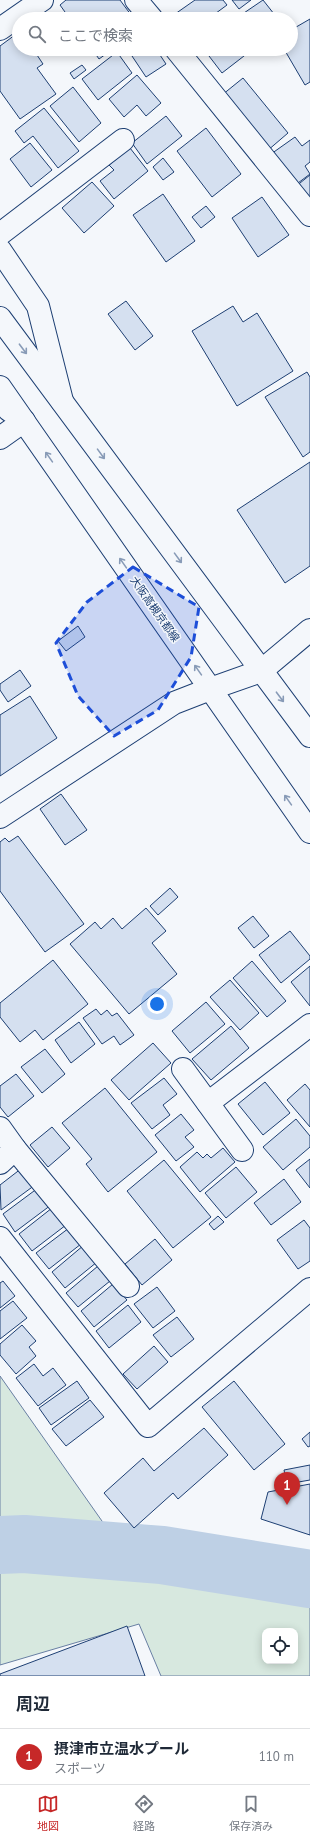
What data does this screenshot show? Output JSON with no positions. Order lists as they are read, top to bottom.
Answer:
{
  "streets": {
    "street": ["大阪高槻京都線"]
  },
  "page": {
    "search": "ここで検索",
    "pins": "1",
    "heading": "周辺",
    "list": [
      {
        "mark": "1",
        "name": "摂津市立温水プール",
        "note": "スポーツ",
        "value": "110 m"
      }
    ],
    "nav": ["地図", "経路", "保存済み"]
  }
}
